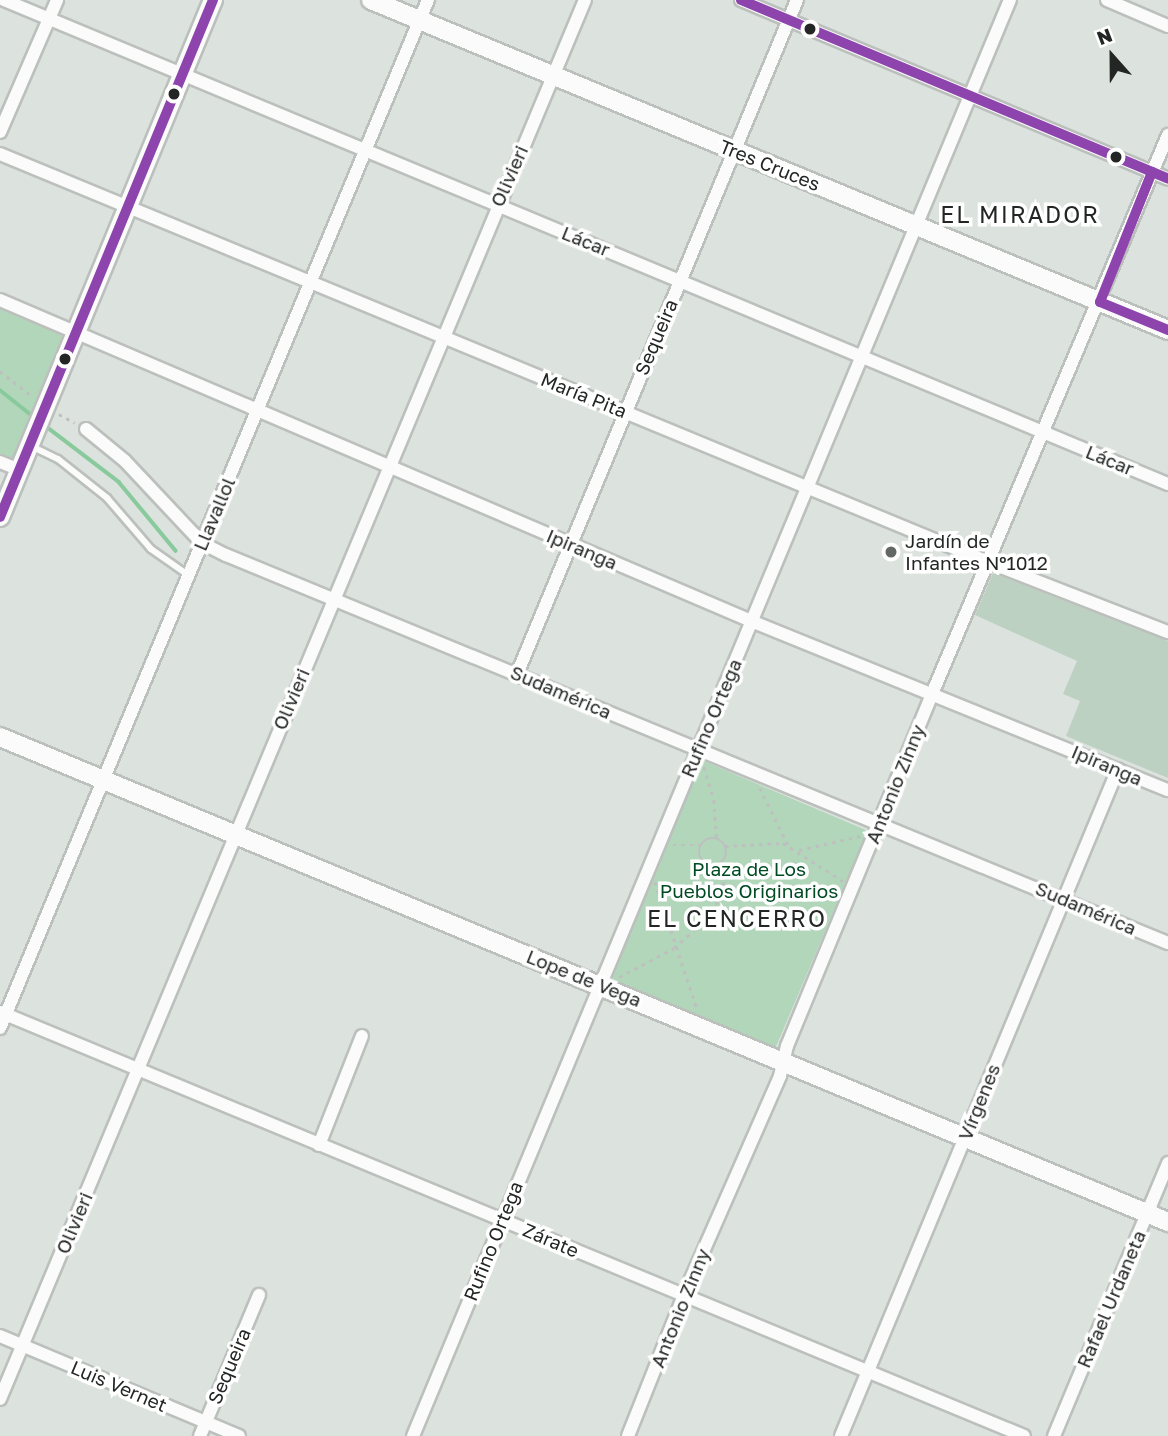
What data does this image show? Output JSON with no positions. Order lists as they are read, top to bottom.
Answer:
{
  "streets": {
    "street": [
      "Tres Cruces",
      "Olivieri",
      "Lácar",
      "Sequeira",
      "María Pita",
      "Llavallol",
      "Ipiranga",
      "Sudamérica",
      "Rufino Ortega",
      "Antonio Zinny",
      "Lope de Vega",
      "Vírgenes",
      "Zárate",
      "Rafael Urdaneta",
      "Luis Vernet"
    ]
  },
  "crossings": [
    ["Tres Cruces", "Olivieri"],
    ["Tres Cruces", "Sequeira"],
    ["Tres Cruces", "Llavallol"],
    ["Tres Cruces", "Rufino Ortega"],
    ["Tres Cruces", "Antonio Zinny"],
    ["Olivieri", "Lácar"],
    ["Olivieri", "María Pita"],
    ["Olivieri", "Ipiranga"],
    ["Olivieri", "Sudamérica"],
    ["Olivieri", "Lope de Vega"],
    ["Olivieri", "Zárate"],
    ["Olivieri", "Luis Vernet"],
    ["Lácar", "Sequeira"],
    ["Lácar", "Llavallol"],
    ["Lácar", "Rufino Ortega"],
    ["Lácar", "Antonio Zinny"],
    ["Sequeira", "María Pita"],
    ["Sequeira", "Ipiranga"],
    ["Sequeira", "Sudamérica"],
    ["Sequeira", "Luis Vernet"],
    ["María Pita", "Llavallol"],
    ["María Pita", "Rufino Ortega"],
    ["María Pita", "Antonio Zinny"],
    ["Llavallol", "Ipiranga"],
    ["Llavallol", "Sudamérica"],
    ["Llavallol", "Lope de Vega"],
    ["Llavallol", "Zárate"],
    ["Ipiranga", "Rufino Ortega"],
    ["Ipiranga", "Antonio Zinny"],
    ["Ipiranga", "Vírgenes"],
    ["Sudamérica", "Rufino Ortega"],
    ["Sudamérica", "Antonio Zinny"],
    ["Sudamérica", "Vírgenes"],
    ["Rufino Ortega", "Lope de Vega"],
    ["Rufino Ortega", "Zárate"],
    ["Antonio Zinny", "Lope de Vega"],
    ["Antonio Zinny", "Zárate"],
    ["Lope de Vega", "Vírgenes"],
    ["Lope de Vega", "Rafael Urdaneta"],
    ["Vírgenes", "Zárate"]
  ],
  "districts": ["EL MIRADOR", "EL CENCERRO"],
  "parks": ["Plaza de Los Pueblos Originarios"],
  "places": ["Jardín de Infantes Nº1012"],
  "north": "top"
}
